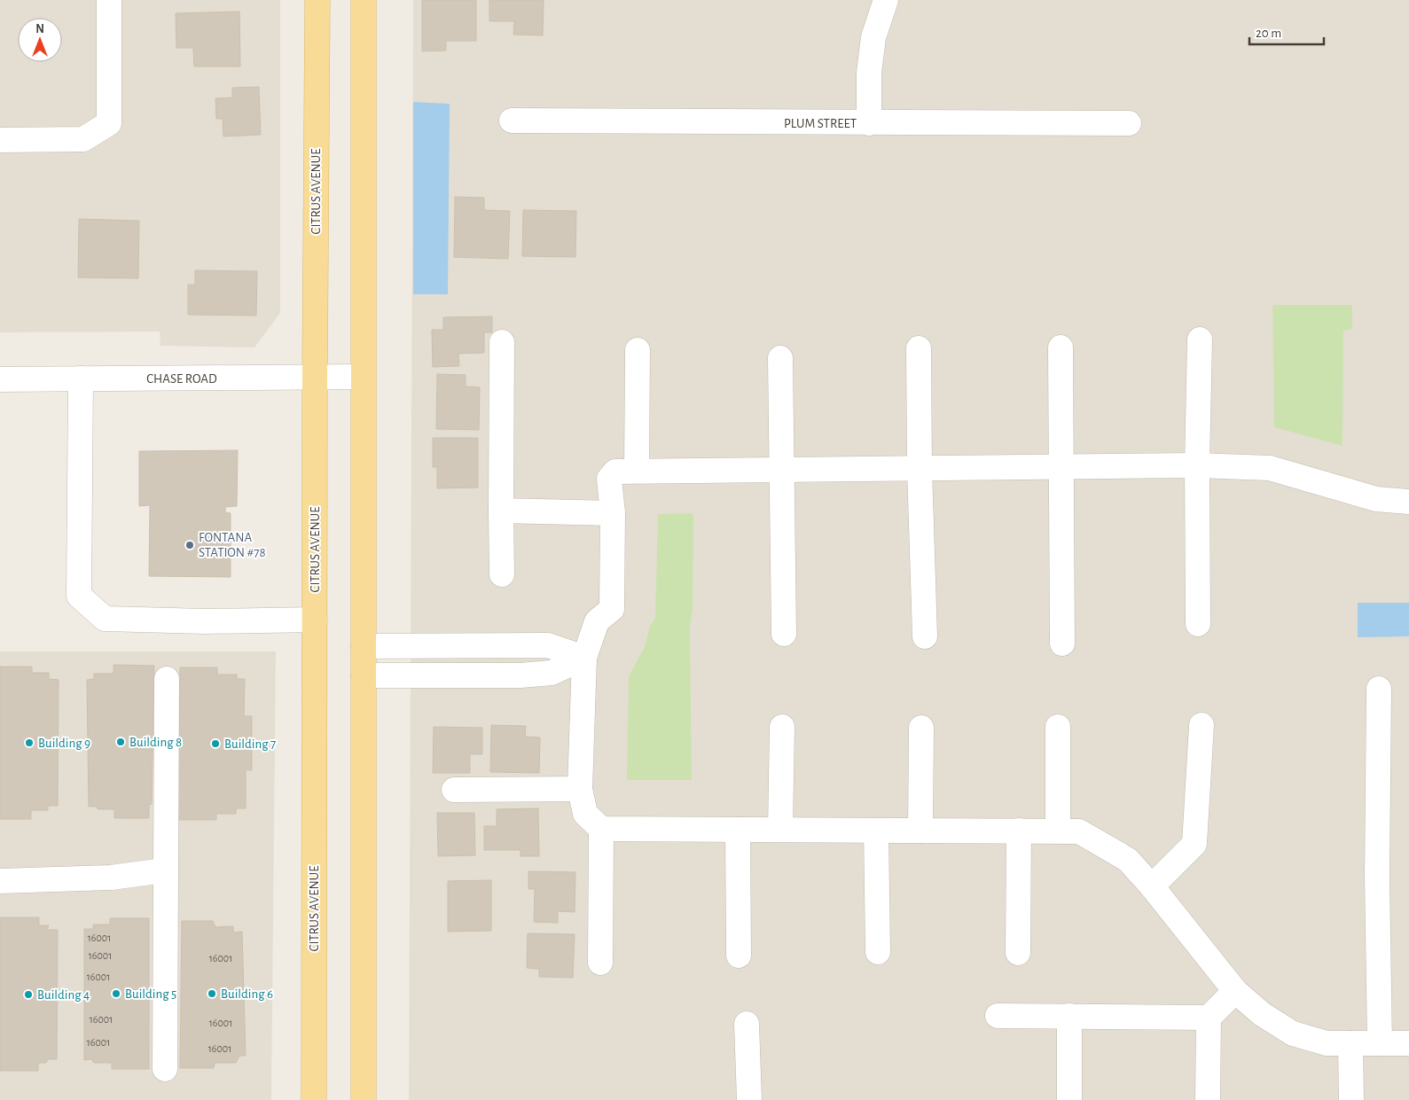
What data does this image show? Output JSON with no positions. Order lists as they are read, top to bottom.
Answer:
{
  "streets": {
    "main road": ["CITRUS AVENUE"],
    "street": ["PLUM STREET", "CHASE ROAD"]
  },
  "crossings": [
    ["CITRUS AVENUE", "CHASE ROAD"]
  ],
  "places": [
    "FONTANA STATION #78",
    "Building 8",
    "Building 9",
    "Building 7",
    "Building 5",
    "Building 6",
    "Building 4"
  ],
  "house_numbers": [
    "16001",
    "16001",
    "16001",
    "16001",
    "16001",
    "16001",
    "16001",
    "16001"
  ],
  "scale_bar": "20 m",
  "north": "top"
}
